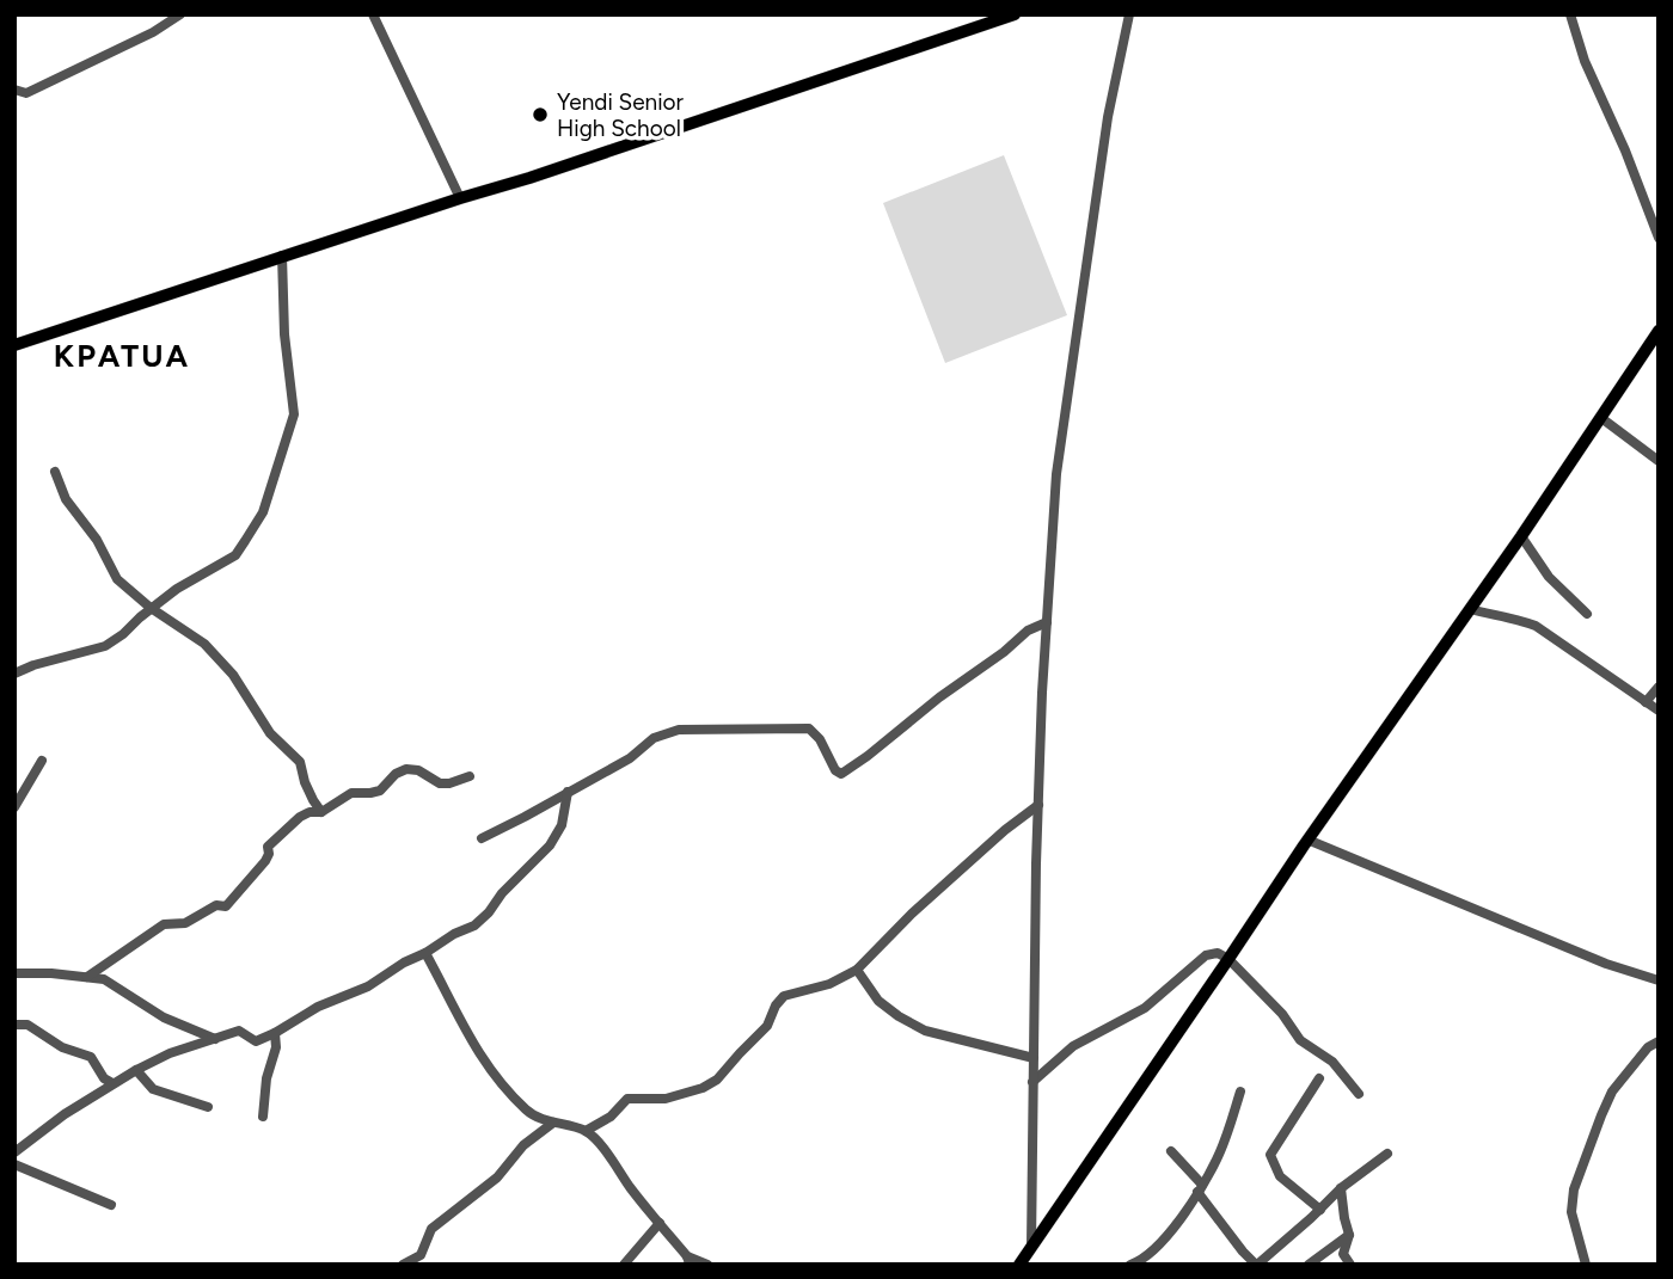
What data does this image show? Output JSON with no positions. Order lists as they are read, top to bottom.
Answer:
{
  "districts": ["KPATUA"],
  "places": ["Yendi Senior High School"]
}
